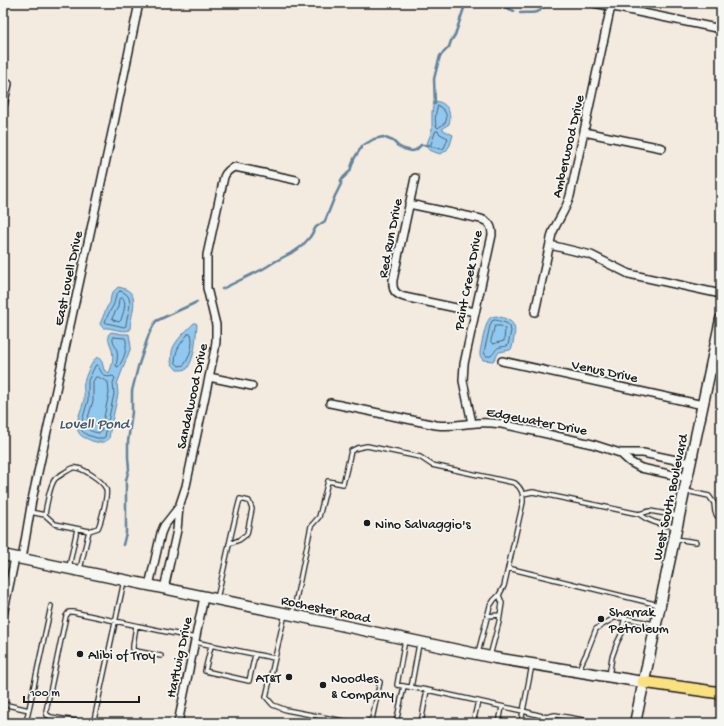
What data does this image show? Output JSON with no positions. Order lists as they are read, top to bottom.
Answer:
{
  "streets": {
    "main road": ["West South Boulevard", "Rochester Road"],
    "street": [
      "Amberwood Drive",
      "Red Run Drive",
      "East Lovell Drive",
      "Paint Creek Drive",
      "Venus Drive",
      "Sandalwood Drive",
      "Edgewater Drive",
      "Hartwig Drive"
    ]
  },
  "crossings": [
    ["Red Run Drive", "Paint Creek Drive"],
    ["East Lovell Drive", "Rochester Road"],
    ["Paint Creek Drive", "Edgewater Drive"],
    ["Venus Drive", "West South Boulevard"],
    ["Sandalwood Drive", "Rochester Road"],
    ["Edgewater Drive", "West South Boulevard"],
    ["West South Boulevard", "Rochester Road"],
    ["Rochester Road", "Hartwig Drive"]
  ],
  "water": ["Lovell Pond"],
  "places": [
    "Nino Salvaggio's",
    "Sharrak Petroleum",
    "Alibi of Troy",
    "AT&T",
    "Noodles & Company"
  ],
  "scale_bar": "100 m"
}
